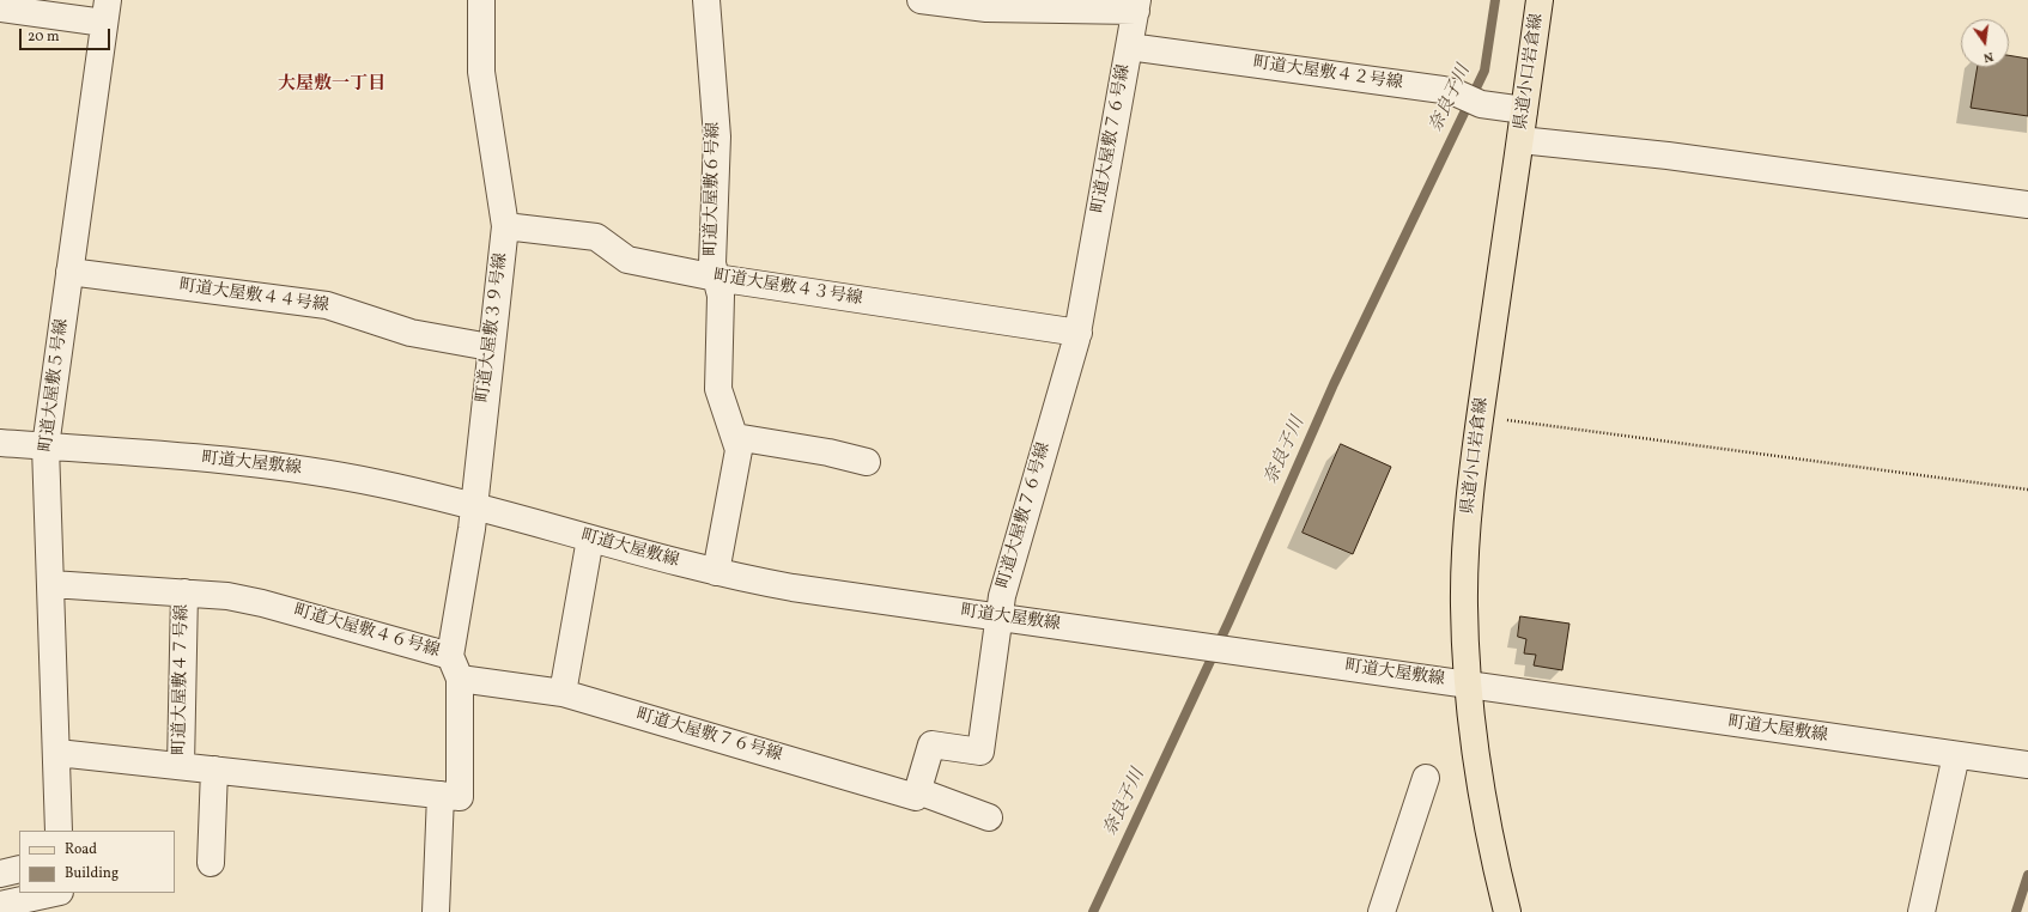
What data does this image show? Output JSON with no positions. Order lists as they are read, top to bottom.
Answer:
{
  "streets": {
    "main road": ["県道小口岩倉線"],
    "street": [
      "町道大屋敷４２号線",
      "町道大屋敷７６号線",
      "町道大屋敷６号線",
      "町道大屋敷４３号線",
      "町道大屋敷４４号線",
      "町道大屋敷３９号線",
      "町道大屋敷５号線",
      "町道大屋敷線",
      "町道大屋敷４６号線",
      "町道大屋敷４７号線"
    ]
  },
  "crossings": [
    ["県道小口岩倉線", "町道大屋敷４２号線"],
    ["県道小口岩倉線", "町道大屋敷線"],
    ["町道大屋敷４２号線", "町道大屋敷７６号線"],
    ["町道大屋敷７６号線", "町道大屋敷４３号線"],
    ["町道大屋敷７６号線", "町道大屋敷３９号線"],
    ["町道大屋敷７６号線", "町道大屋敷線"],
    ["町道大屋敷７６号線", "町道大屋敷４６号線"],
    ["町道大屋敷６号線", "町道大屋敷４３号線"],
    ["町道大屋敷６号線", "町道大屋敷線"],
    ["町道大屋敷４３号線", "町道大屋敷３９号線"],
    ["町道大屋敷４４号線", "町道大屋敷３９号線"],
    ["町道大屋敷４４号線", "町道大屋敷５号線"],
    ["町道大屋敷３９号線", "町道大屋敷線"],
    ["町道大屋敷３９号線", "町道大屋敷４６号線"],
    ["町道大屋敷５号線", "町道大屋敷線"],
    ["町道大屋敷５号線", "町道大屋敷４６号線"],
    ["町道大屋敷４６号線", "町道大屋敷４７号線"]
  ],
  "districts": ["大屋敷一丁目"],
  "water": ["奈良子川"],
  "legend": ["Road", "Building"],
  "scale_bar": "20 m",
  "north": "bottom"
}
